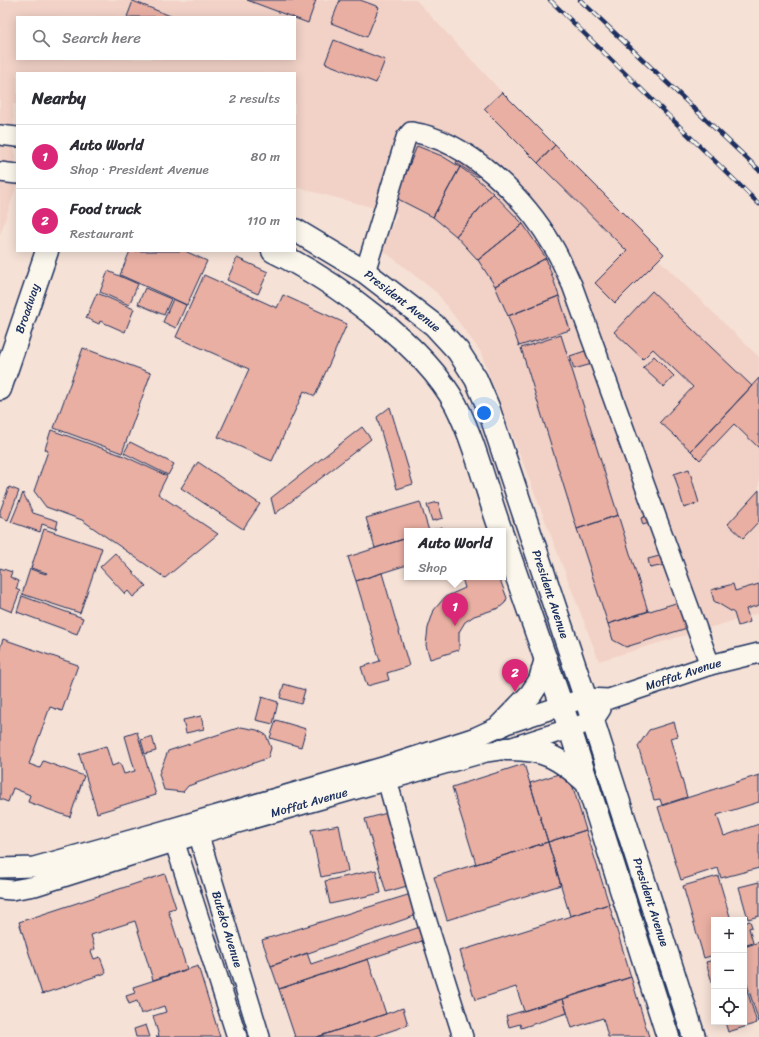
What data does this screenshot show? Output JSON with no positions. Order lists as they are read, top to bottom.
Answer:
{
  "streets": {
    "main road": ["President Avenue", "Broadway"],
    "street": ["Moffat Avenue", "Buteko Avenue"]
  },
  "crossings": [
    ["President Avenue", "Moffat Avenue"],
    ["Moffat Avenue", "Buteko Avenue"]
  ],
  "page": {
    "search": "Search here",
    "heading": ["Nearby", "2 results"],
    "list": [
      {
        "mark": "1",
        "name": "Auto World",
        "note": "Shop · President Avenue",
        "value": "80 m"
      },
      {
        "mark": "2",
        "name": "Food truck",
        "note": "Restaurant",
        "value": "110 m"
      }
    ],
    "popup": ["Auto World", "Shop"],
    "pins": ["1", "2"],
    "map_buttons": ["+", "−"]
  }
}
